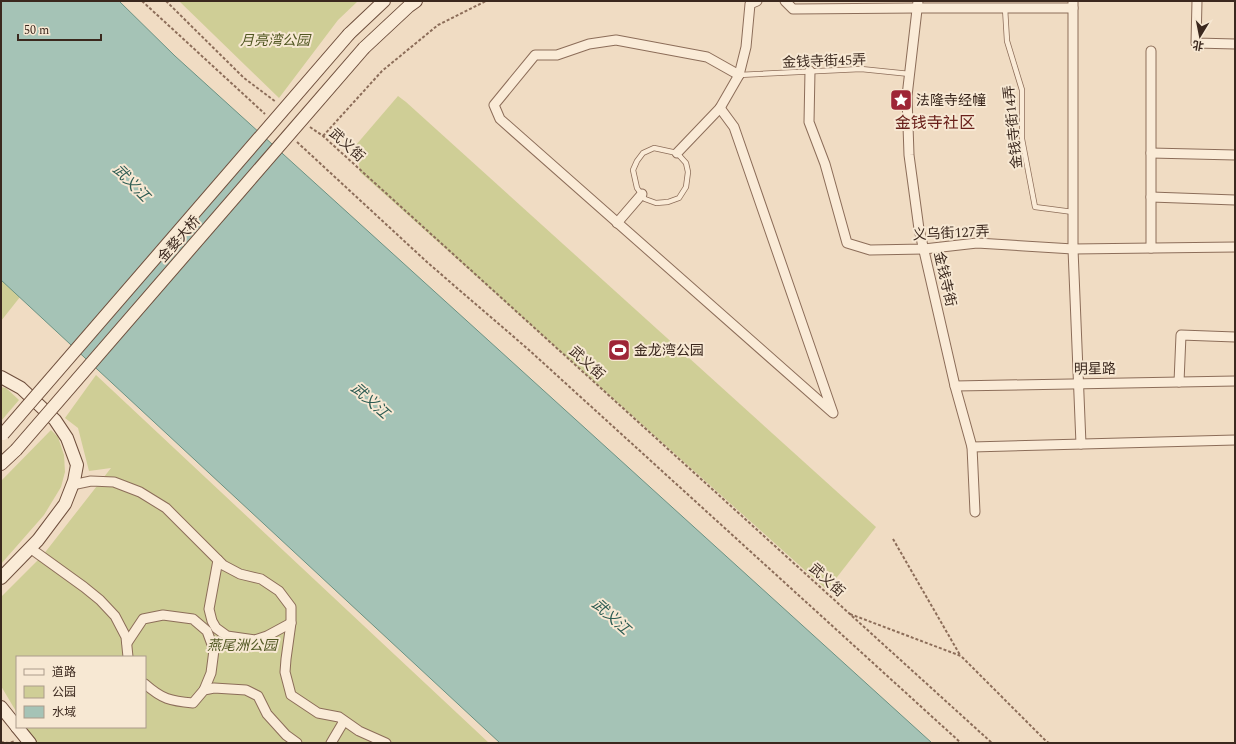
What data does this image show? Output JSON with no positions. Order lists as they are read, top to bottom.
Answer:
{
  "streets": {
    "main road": ["金婺大桥"],
    "street": ["义乌街127弄", "金钱寺街", "明星路"],
    "lane": ["金钱寺街45弄", "金钱寺街14弄"],
    "path": ["武义街"]
  },
  "crossings": [
    ["金钱寺街45弄", "义乌街127弄"],
    ["金钱寺街45弄", "金钱寺街"],
    ["义乌街127弄", "金钱寺街"],
    ["金钱寺街", "明星路"]
  ],
  "districts": ["金钱寺社区"],
  "water": ["武义江"],
  "parks": ["月亮湾公园", "燕尾洲公园"],
  "places": {
    "place": ["法隆寺经幢"],
    "sports": ["金龙湾公园"]
  },
  "legend": ["道路", "公园", "水域"],
  "scale_bar": "50 m",
  "north": "bottom"
}
